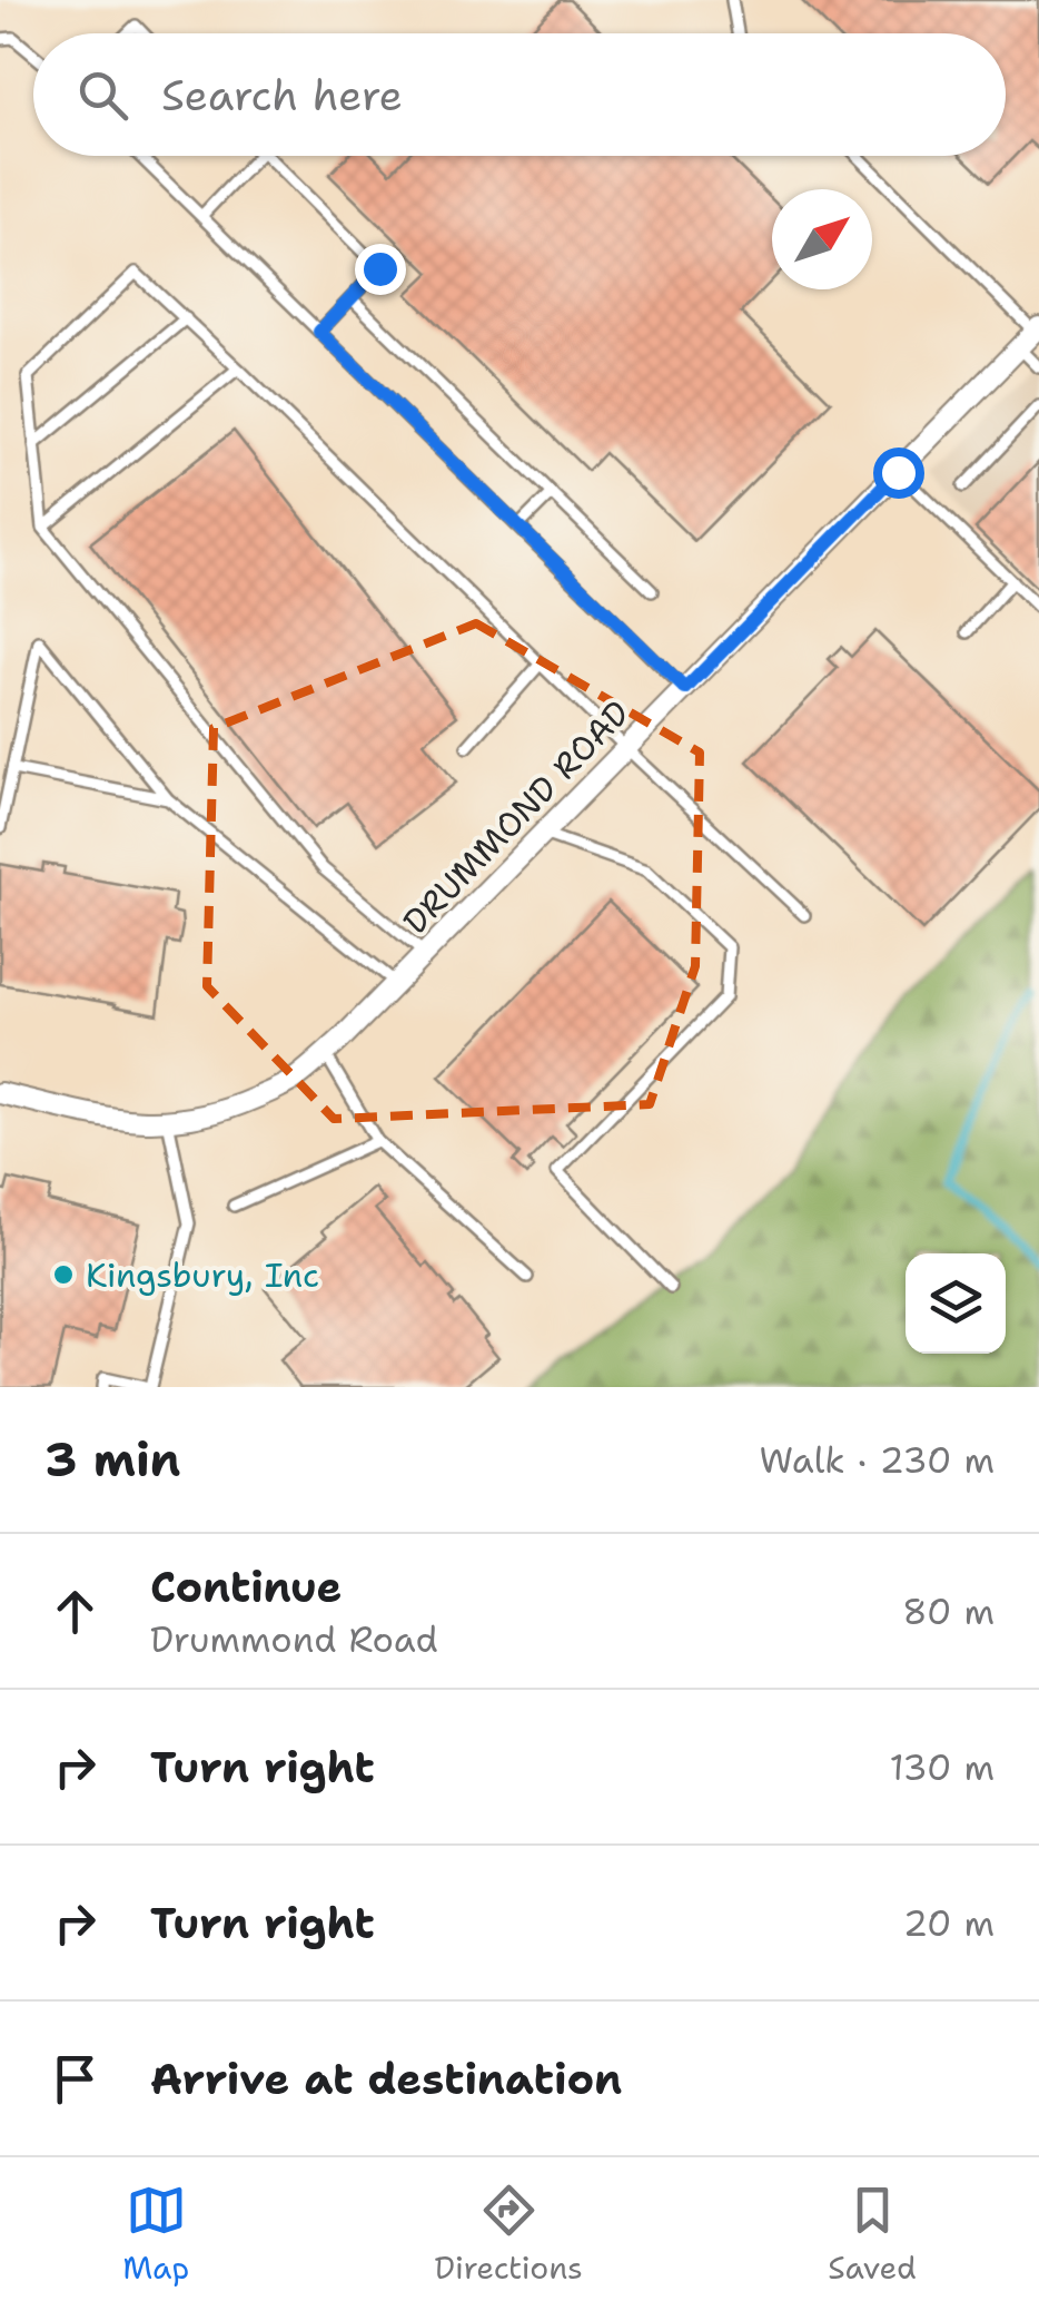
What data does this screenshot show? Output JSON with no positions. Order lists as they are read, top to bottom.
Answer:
{
  "streets": {
    "street": ["DRUMMOND ROAD"]
  },
  "places": ["Kingsbury, Inc"],
  "north": "top right",
  "page": {
    "search": "Search here",
    "heading": ["3 min", "Walk · 230 m"],
    "list": [
      ["Continue", "Drummond Road", "80 m"],
      ["Turn right", "130 m"],
      ["Turn right", "20 m"],
      "Arrive at destination"
    ],
    "nav": ["Map", "Directions", "Saved"]
  }
}
